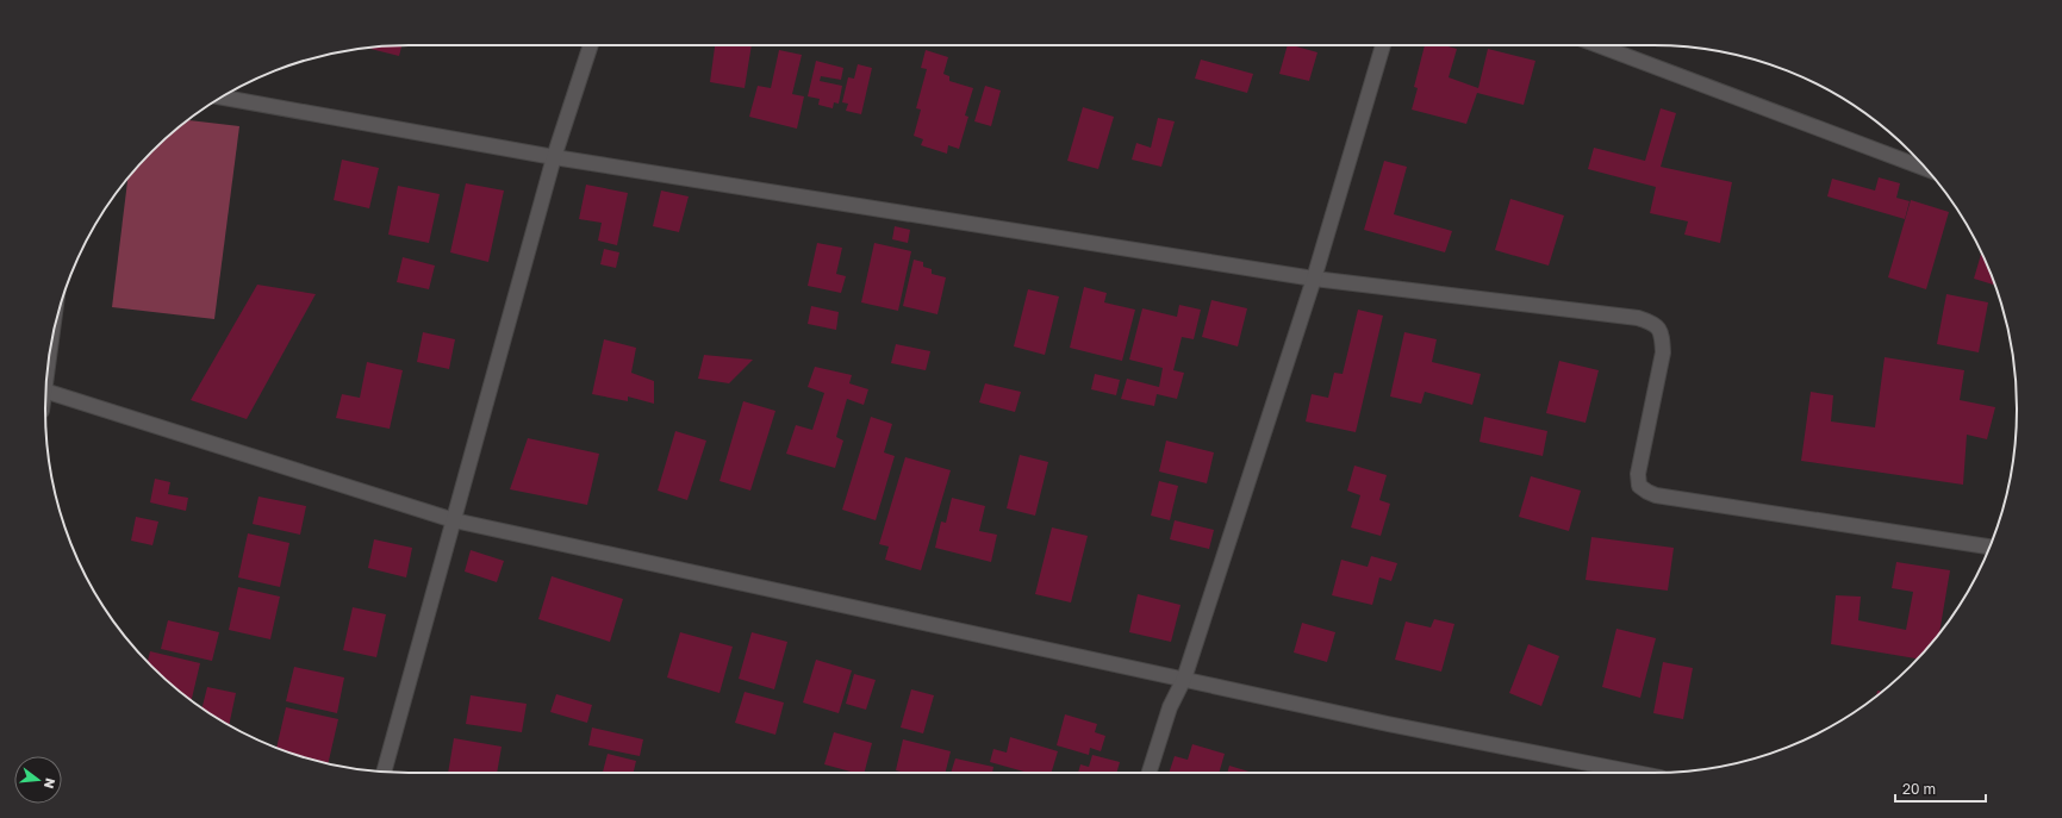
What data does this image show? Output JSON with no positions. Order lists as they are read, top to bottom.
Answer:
{
  "scale_bar": "20 m",
  "north": "right"
}
